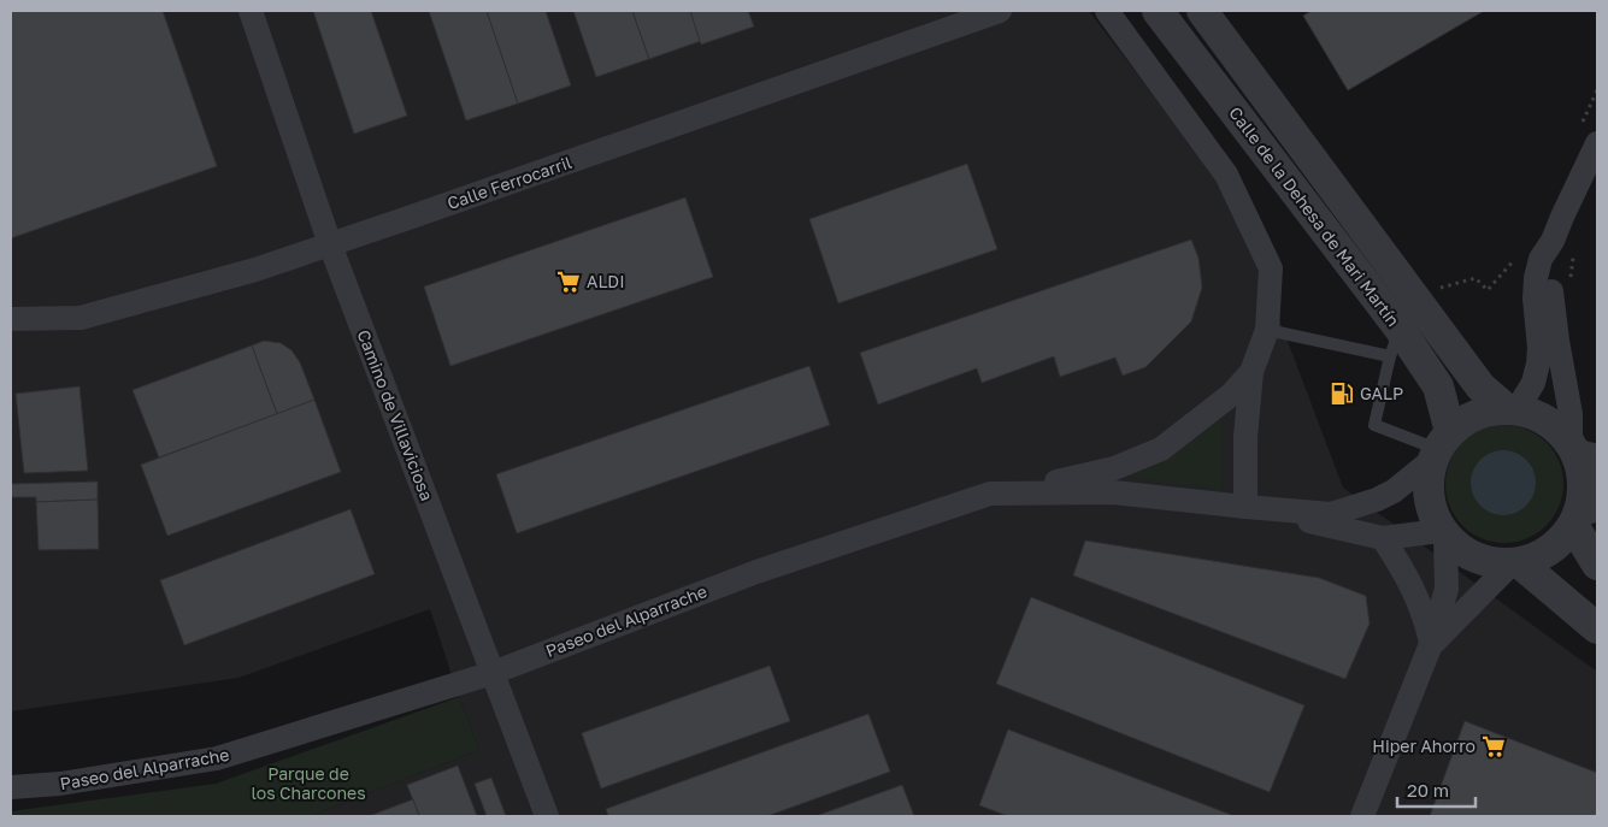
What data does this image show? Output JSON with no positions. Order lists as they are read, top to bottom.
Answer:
{
  "streets": {
    "street": [
      "Calle Ferrocarril",
      "Calle de la Dehesa de Mari Martín",
      "Camino de Villaviciosa",
      "Paseo del Alparrache"
    ]
  },
  "crossings": [
    ["Calle Ferrocarril", "Camino de Villaviciosa"],
    ["Calle de la Dehesa de Mari Martín", "Paseo del Alparrache"],
    ["Camino de Villaviciosa", "Paseo del Alparrache"]
  ],
  "parks": ["Parque de los Charcones"],
  "places": {
    "supermarket": ["ALDI", "Hiper Ahorro"],
    "fuel station": ["GALP"]
  },
  "scale_bar": "20 m"
}
